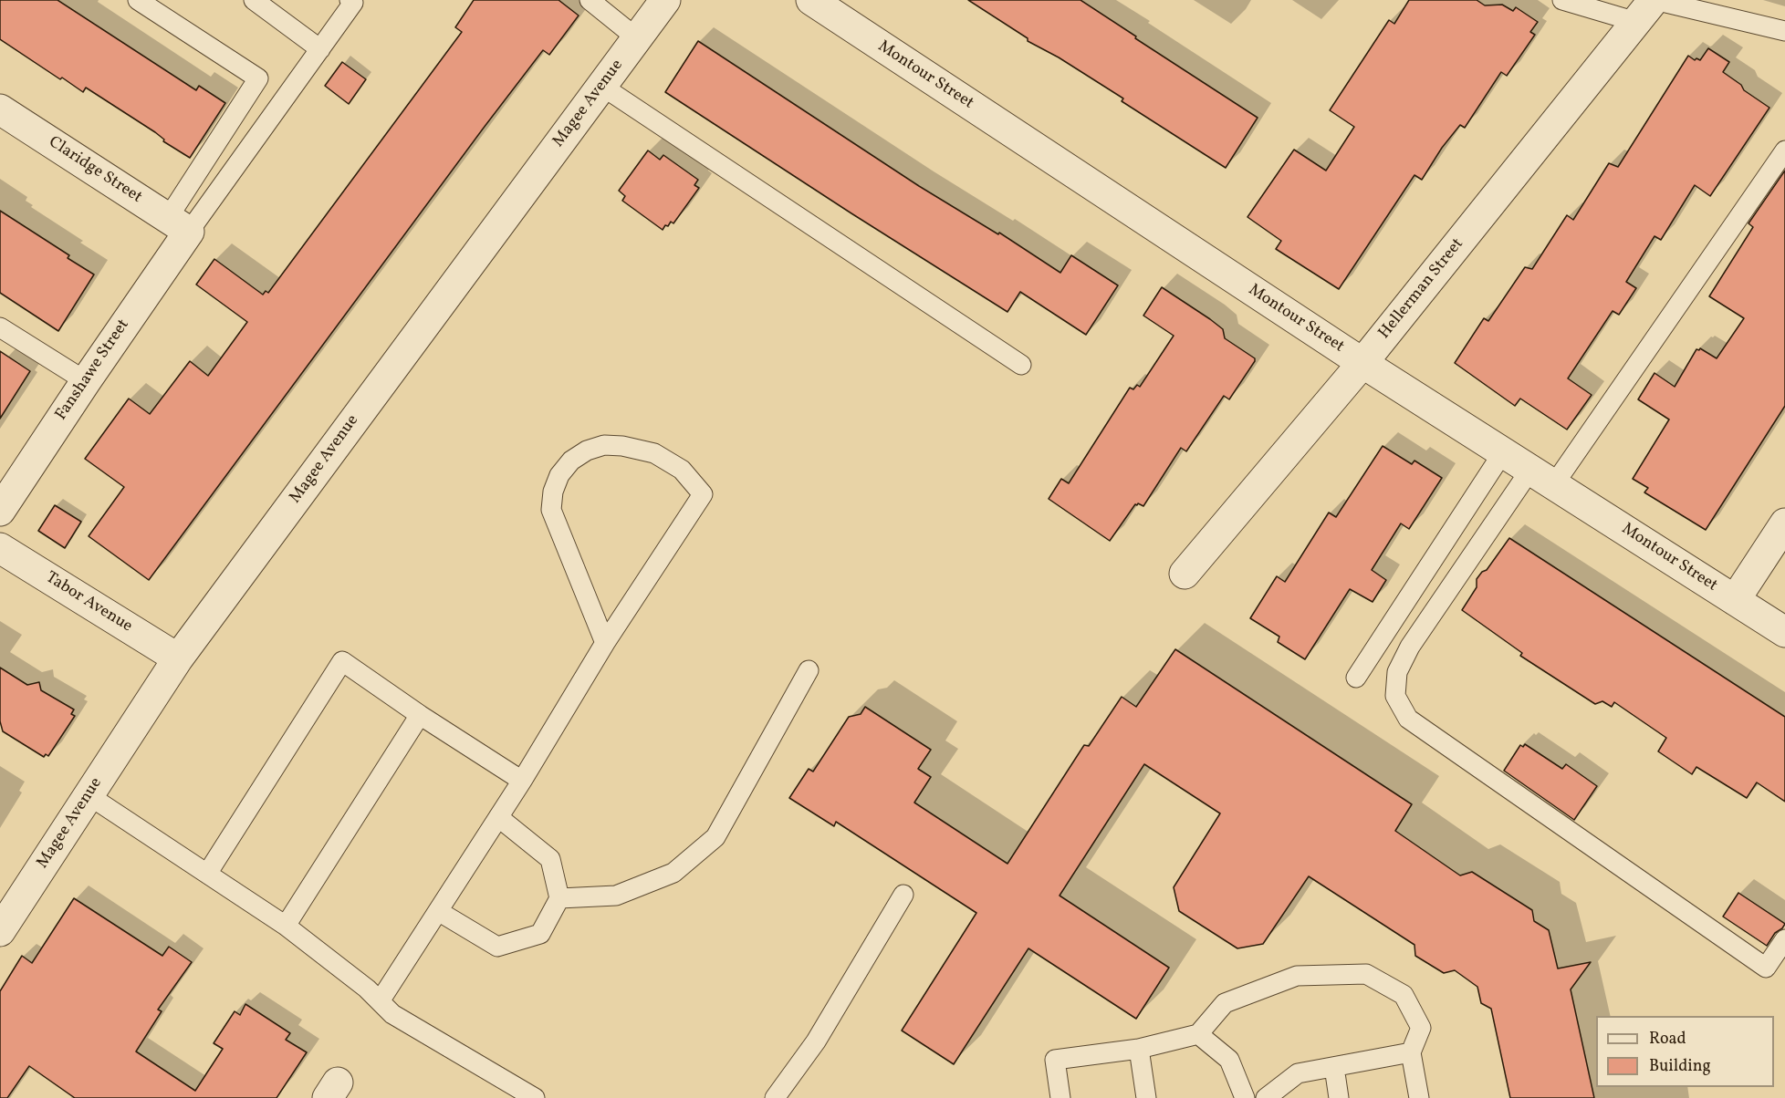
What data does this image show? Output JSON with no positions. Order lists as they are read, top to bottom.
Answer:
{
  "streets": {
    "street": [
      "Montour Street",
      "Magee Avenue",
      "Claridge Street",
      "Hellerman Street",
      "Fanshawe Street",
      "Tabor Avenue"
    ]
  },
  "crossings": [
    ["Montour Street", "Hellerman Street"],
    ["Magee Avenue", "Tabor Avenue"],
    ["Claridge Street", "Fanshawe Street"]
  ],
  "legend": ["Road", "Building"]
}
